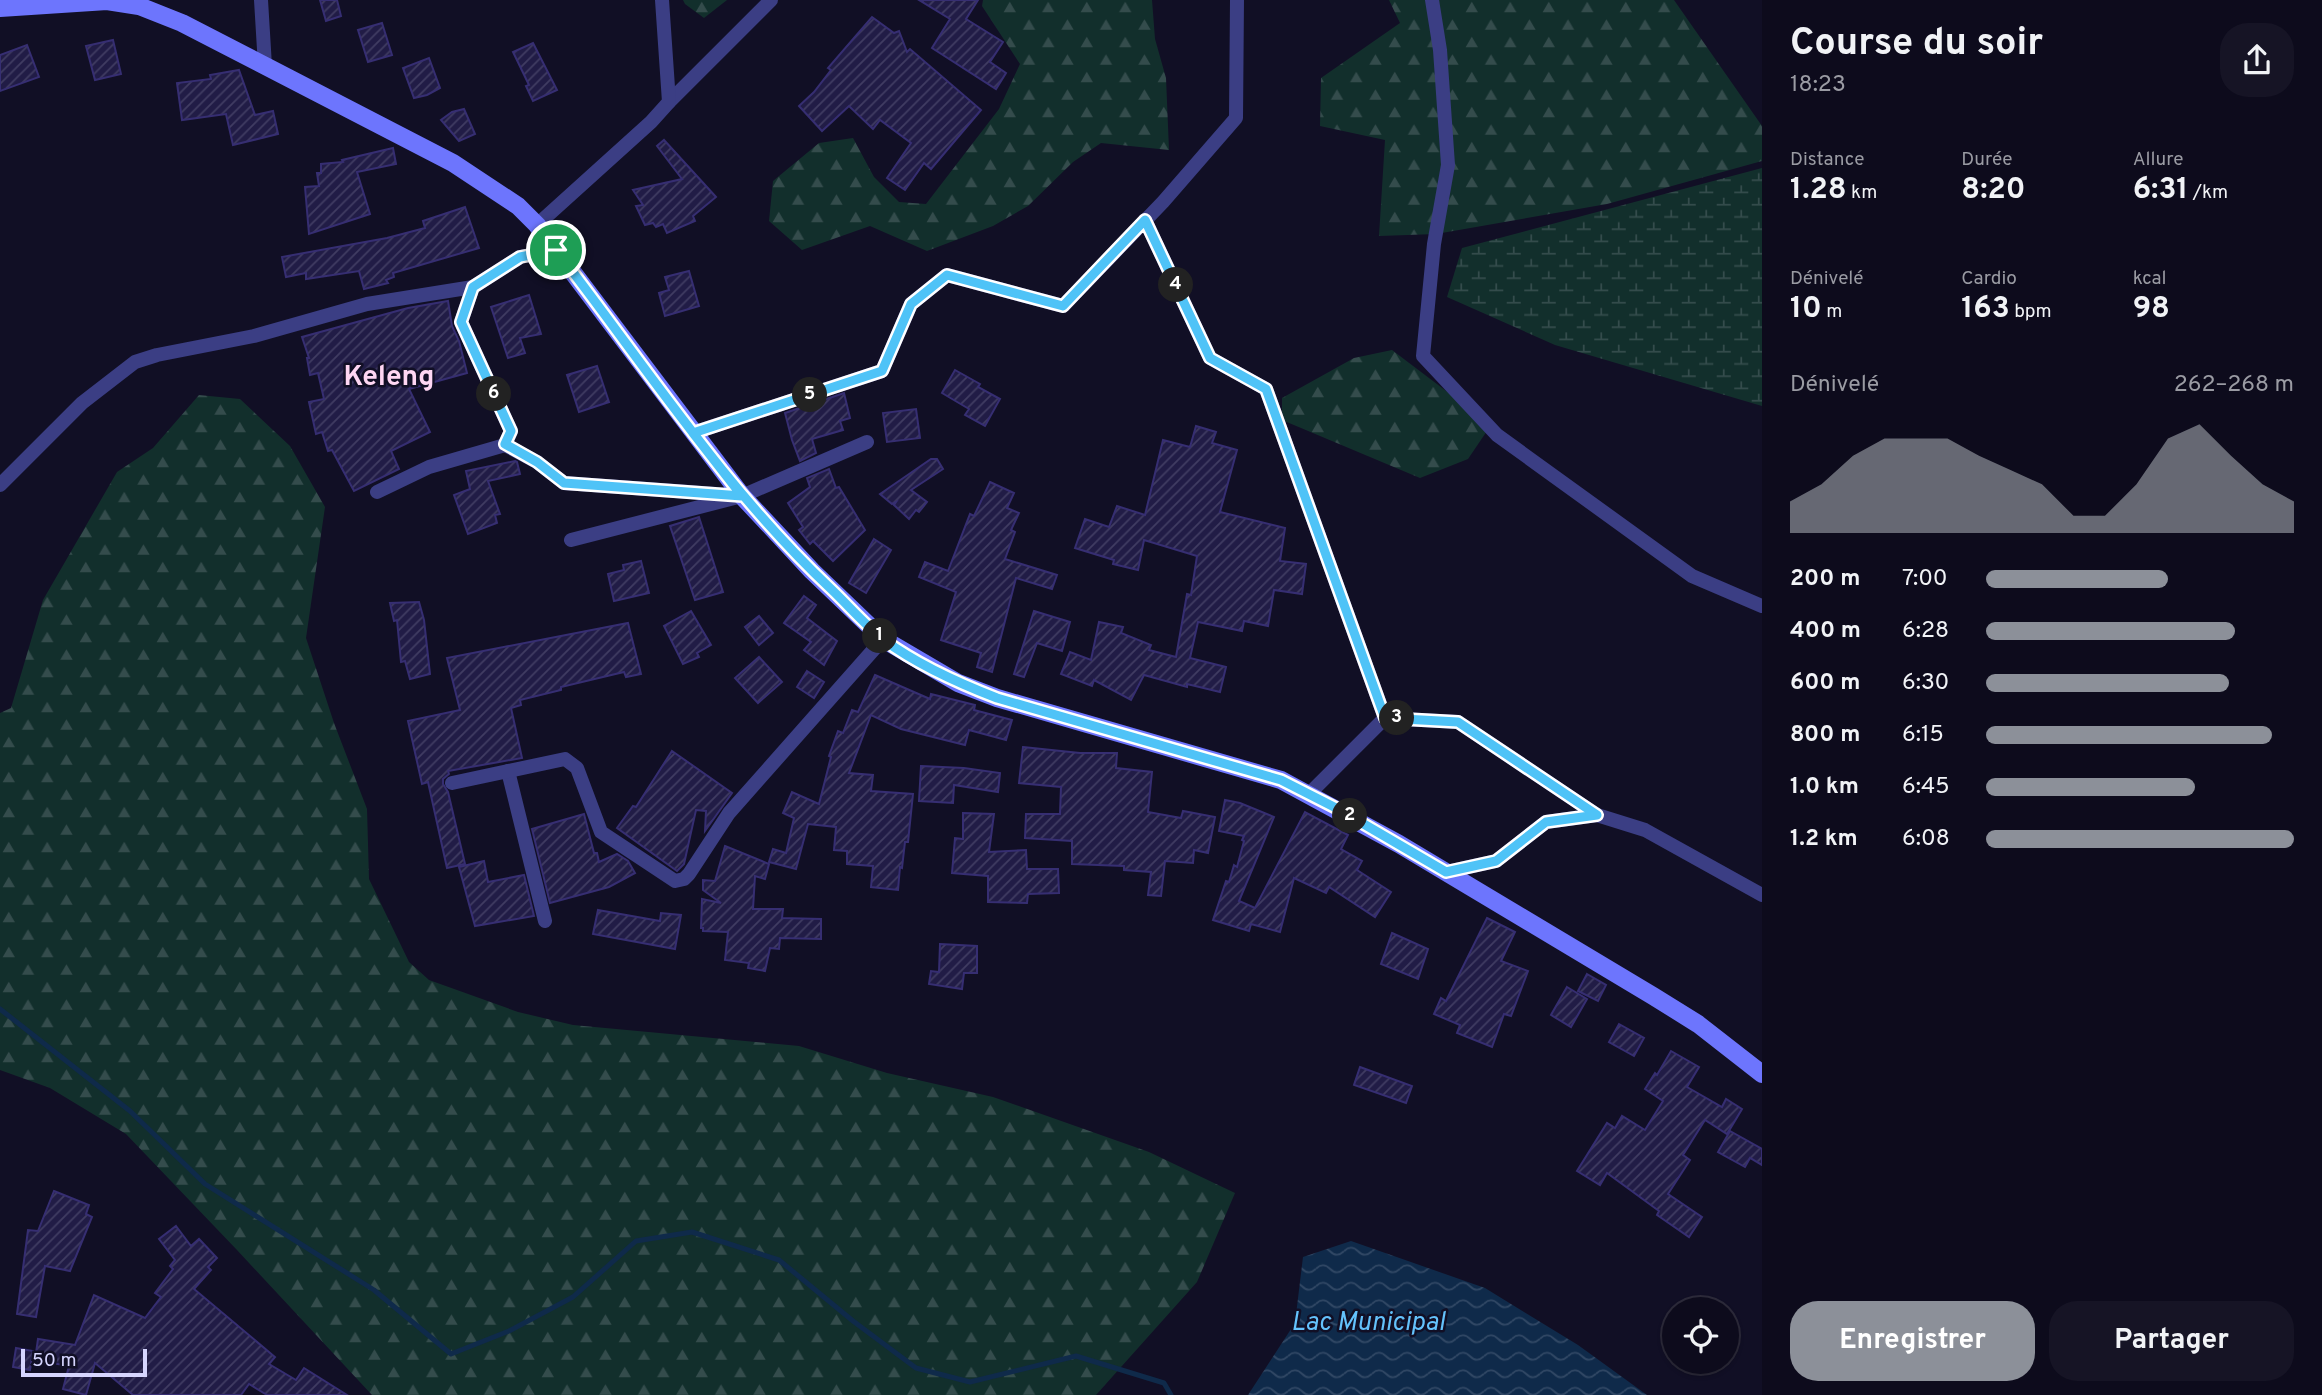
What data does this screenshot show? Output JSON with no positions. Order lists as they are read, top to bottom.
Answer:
{
  "districts": ["Keleng"],
  "water": ["Lac Municipal"],
  "scale_bar": "50 m",
  "page": {
    "heading": ["Course du soir", "18:23"],
    "stats": [
      ["Distance", "1.28 km"],
      ["Durée", "8:20"],
      ["Allure", "6:31 /km"],
      ["Dénivelé", "10 m"],
      ["Cardio", "163 bpm"],
      ["kcal", "98"]
    ],
    "pins": [
      "4",
      "6",
      "5",
      "1",
      "3",
      "2"
    ],
    "chart": ["Dénivelé", "262–268 m"],
    "list": [
      {
        "name": "200 m",
        "note": "7:00"
      },
      {
        "name": "400 m",
        "note": "6:28"
      },
      {
        "name": "600 m",
        "note": "6:30"
      },
      {
        "name": "800 m",
        "note": "6:15"
      },
      {
        "name": "1.0 km",
        "note": "6:45"
      },
      {
        "name": "1.2 km",
        "note": "6:08"
      }
    ],
    "buttons": ["Enregistrer", "Partager"],
    "scale": "50 m"
  }
}
